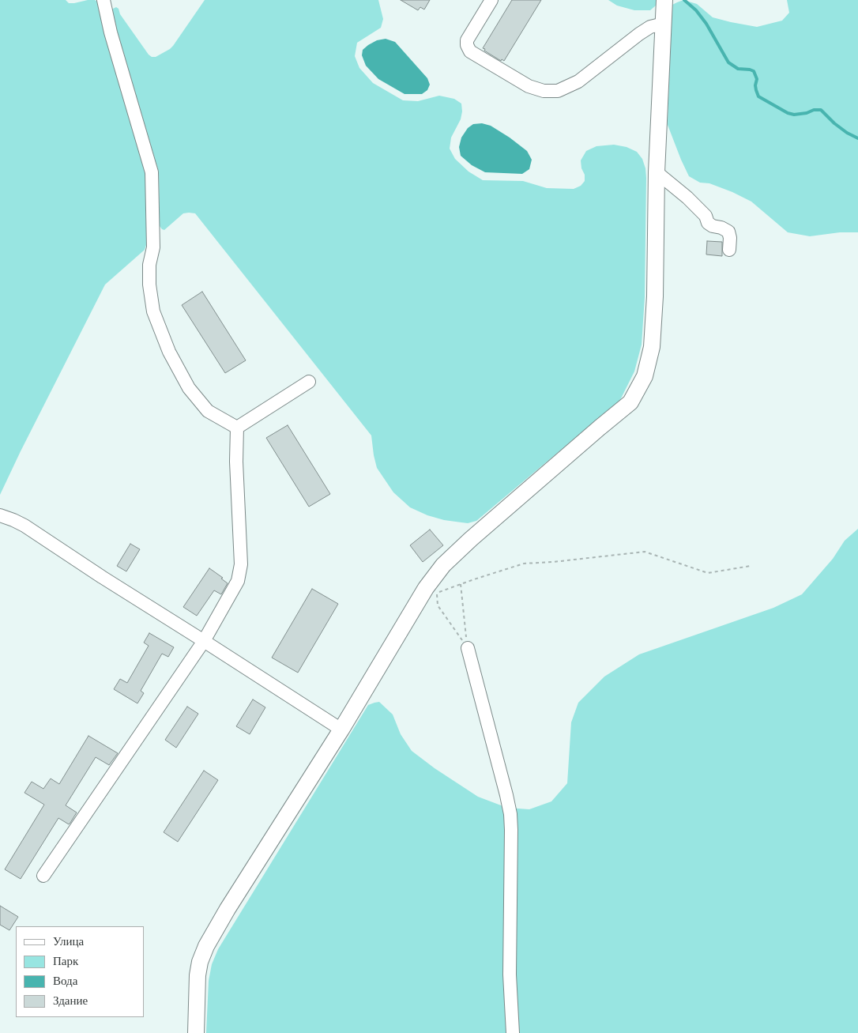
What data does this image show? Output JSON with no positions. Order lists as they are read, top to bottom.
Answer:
{
  "legend": [
    "Улица",
    "Парк",
    "Вода",
    "Здание"
  ]
}
